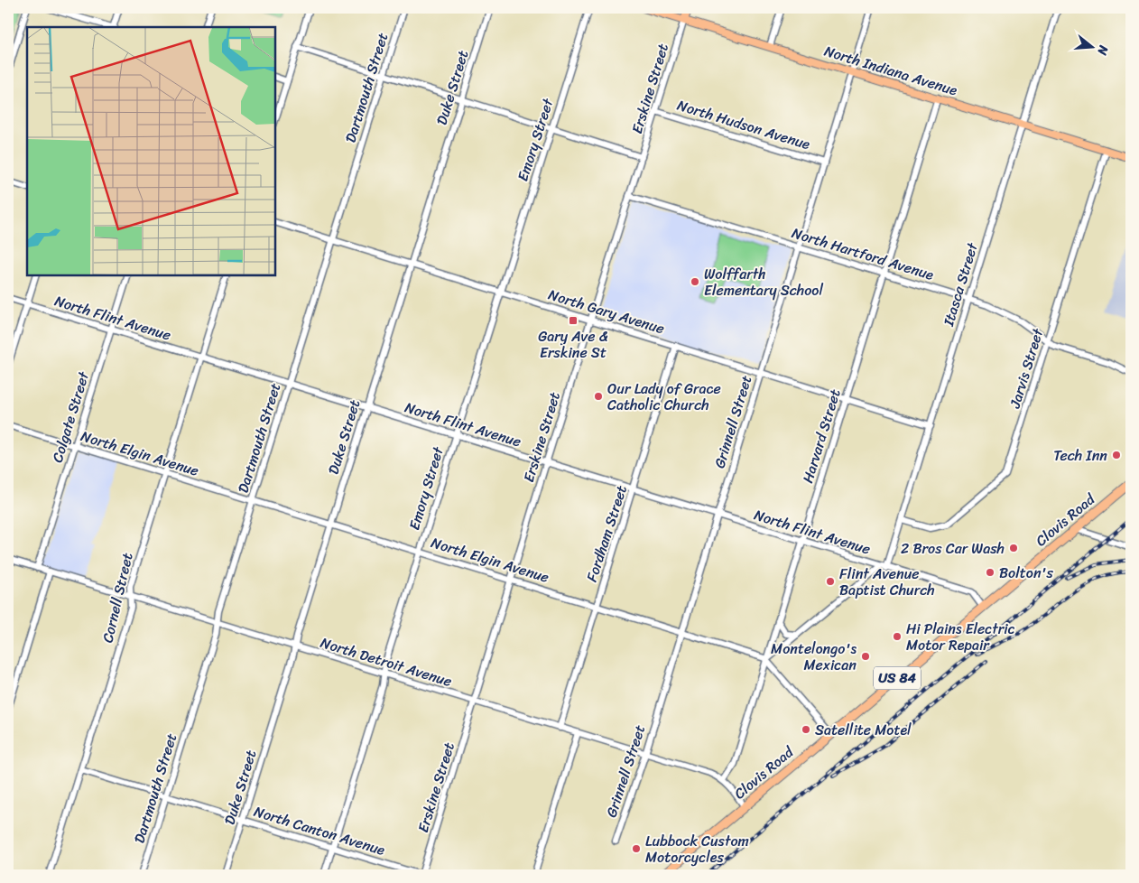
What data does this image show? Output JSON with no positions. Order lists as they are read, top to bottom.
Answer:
{
  "streets": {
    "highway": ["Clovis Road", "US 84"],
    "main road": ["North Indiana Avenue", "Erskine Street"],
    "street": [
      "Dartmouth Street",
      "Duke Street",
      "North Hudson Avenue",
      "Emory Street",
      "North Hartford Avenue",
      "Itasca Street",
      "North Gary Avenue",
      "North Flint Avenue",
      "Jarvis Street",
      "Colgate Street",
      "Grinnell Street",
      "Harvard Street",
      "North Elgin Avenue",
      "Fordham Street",
      "Cornell Street",
      "North Detroit Avenue",
      "North Canton Avenue"
    ]
  },
  "crossings": [
    ["North Indiana Avenue", "Erskine Street"],
    ["North Indiana Avenue", "Itasca Street"],
    ["North Indiana Avenue", "Jarvis Street"],
    ["North Indiana Avenue", "Grinnell Street"],
    ["North Indiana Avenue", "Harvard Street"],
    ["Dartmouth Street", "North Gary Avenue"],
    ["Dartmouth Street", "North Flint Avenue"],
    ["Dartmouth Street", "North Elgin Avenue"],
    ["Dartmouth Street", "North Detroit Avenue"],
    ["Dartmouth Street", "North Canton Avenue"],
    ["Duke Street", "North Gary Avenue"],
    ["Duke Street", "North Flint Avenue"],
    ["Duke Street", "North Elgin Avenue"],
    ["Duke Street", "North Detroit Avenue"],
    ["Duke Street", "North Canton Avenue"],
    ["Erskine Street", "North Hudson Avenue"],
    ["Erskine Street", "North Hartford Avenue"],
    ["Erskine Street", "North Gary Avenue"],
    ["Erskine Street", "North Flint Avenue"],
    ["Erskine Street", "North Elgin Avenue"],
    ["Erskine Street", "North Detroit Avenue"],
    ["Erskine Street", "North Canton Avenue"],
    ["North Hudson Avenue", "Grinnell Street"],
    ["Emory Street", "North Gary Avenue"],
    ["Emory Street", "North Flint Avenue"],
    ["Emory Street", "North Elgin Avenue"],
    ["Emory Street", "North Detroit Avenue"],
    ["Emory Street", "North Canton Avenue"],
    ["North Hartford Avenue", "Itasca Street"],
    ["North Hartford Avenue", "Jarvis Street"],
    ["North Hartford Avenue", "Grinnell Street"],
    ["North Hartford Avenue", "Harvard Street"],
    ["Itasca Street", "North Gary Avenue"],
    ["Itasca Street", "North Flint Avenue"],
    ["Itasca Street", "Jarvis Street"],
    ["North Gary Avenue", "Grinnell Street"],
    ["North Gary Avenue", "Harvard Street"],
    ["North Gary Avenue", "Fordham Street"],
    ["North Flint Avenue", "Colgate Street"],
    ["North Flint Avenue", "Grinnell Street"],
    ["North Flint Avenue", "Harvard Street"],
    ["North Flint Avenue", "Clovis Road"],
    ["North Flint Avenue", "Fordham Street"],
    ["North Flint Avenue", "Cornell Street"],
    ["Colgate Street", "North Elgin Avenue"],
    ["Colgate Street", "North Detroit Avenue"],
    ["Grinnell Street", "North Elgin Avenue"],
    ["Grinnell Street", "North Detroit Avenue"],
    ["Harvard Street", "North Elgin Avenue"],
    ["Harvard Street", "North Detroit Avenue"],
    ["North Elgin Avenue", "Fordham Street"],
    ["North Elgin Avenue", "Cornell Street"],
    ["Clovis Road", "North Detroit Avenue"],
    ["Fordham Street", "North Detroit Avenue"],
    ["Cornell Street", "North Detroit Avenue"],
    ["Cornell Street", "North Canton Avenue"]
  ],
  "places": {
    "other": [
      "Wolffarth Elementary School",
      "Our Lady of Grace Catholic Church",
      "Tech Inn",
      "2 Bros Car Wash",
      "Bolton's",
      "Flint Avenue Baptist Church",
      "Hi Plains Electric Motor Repair",
      "Montelongo's Mexican",
      "Satellite Motel",
      "Lubbock Custom Motorcycles"
    ],
    "transit": ["Gary Ave & Erskine St"]
  },
  "north": "right"
}
